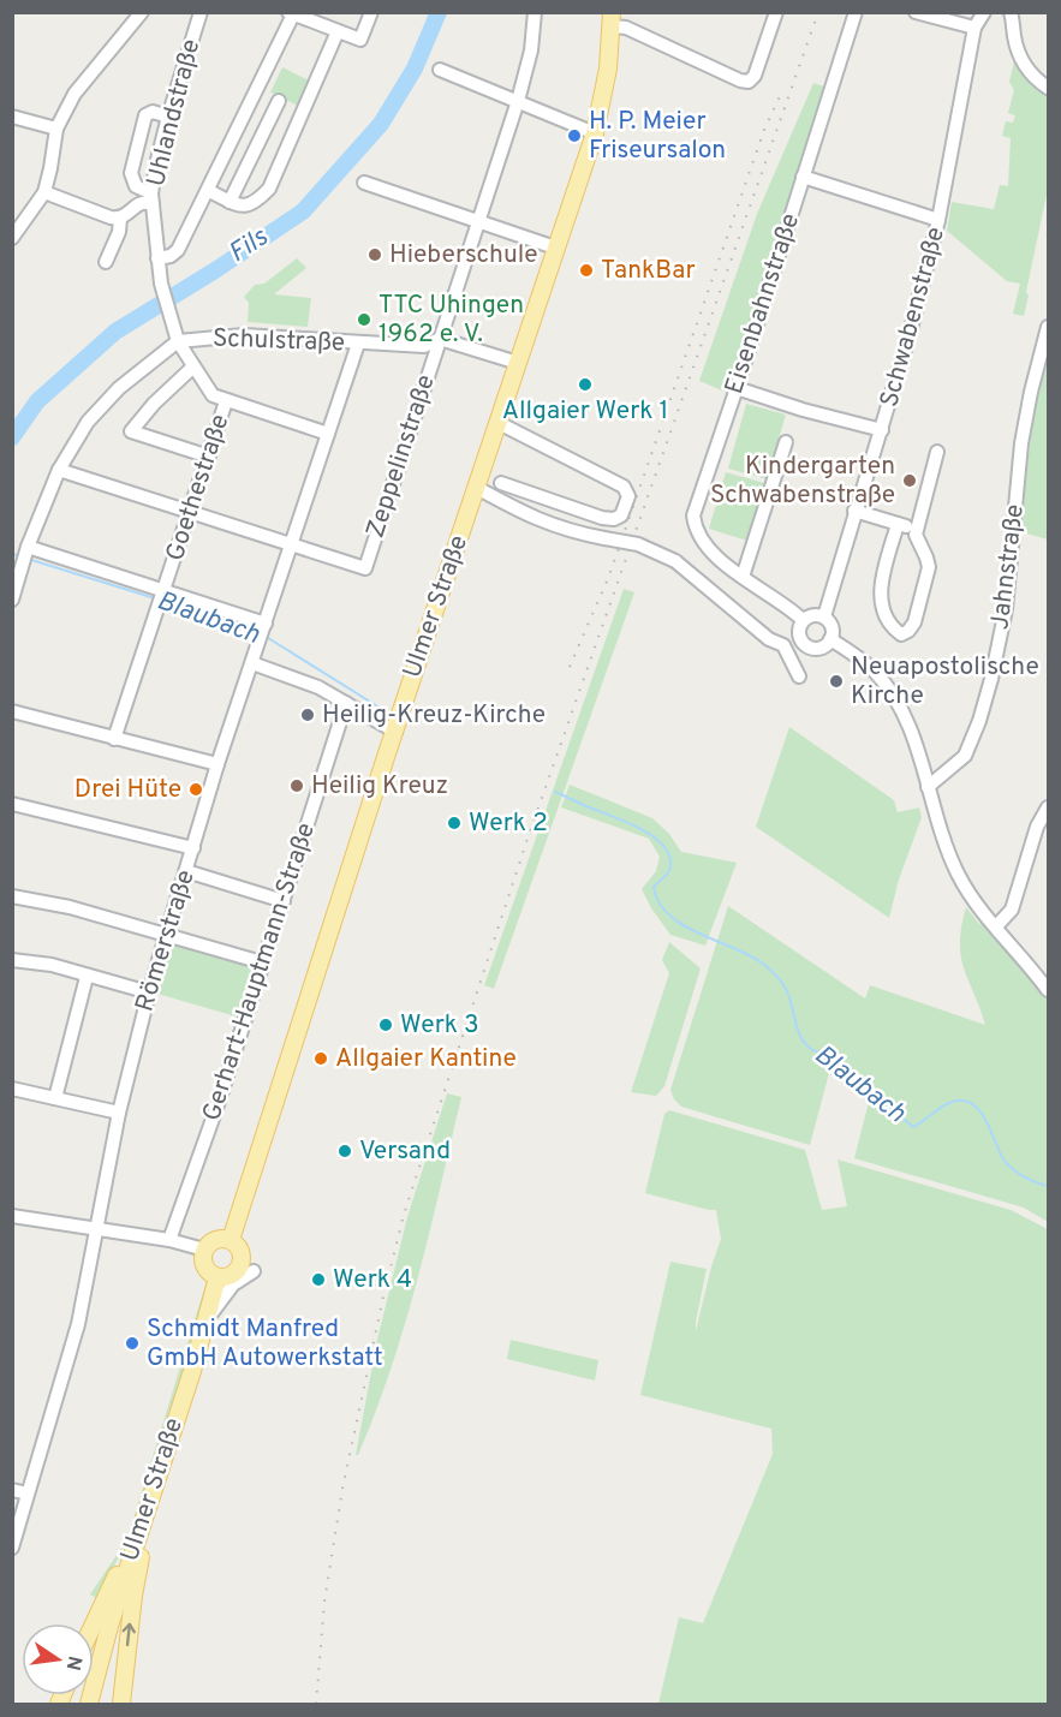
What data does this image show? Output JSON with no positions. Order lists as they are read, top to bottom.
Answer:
{
  "streets": {
    "main road": ["Ulmer Straße"],
    "street": [
      "Uhlandstraße",
      "Eisenbahnstraße",
      "Schwabenstraße",
      "Schulstraße",
      "Zeppelinstraße",
      "Goethestraße",
      "Jahnstraße",
      "Römerstraße",
      "Gerhart-Hauptmann-Straße"
    ]
  },
  "crossings": [
    ["Uhlandstraße", "Schulstraße"],
    ["Uhlandstraße", "Goethestraße"],
    ["Eisenbahnstraße", "Schwabenstraße"],
    ["Schulstraße", "Zeppelinstraße"],
    ["Schulstraße", "Ulmer Straße"],
    ["Schulstraße", "Römerstraße"],
    ["Zeppelinstraße", "Römerstraße"]
  ],
  "water": ["Fils", "Blaubach"],
  "places": [
    "H. P. Meier Friseursalon",
    "Hieberschule",
    "TankBar",
    "TTC Uhingen 1962 e. V.",
    "Allgaier Werk 1",
    "Kindergarten Schwabenstraße",
    "Neuapostolische Kirche",
    "Heilig-Kreuz-Kirche",
    "Heilig Kreuz",
    "Drei Hüte",
    "Werk 2",
    "Werk 3",
    "Allgaier Kantine",
    "Versand",
    "Werk 4",
    "Schmidt Manfred GmbH Autowerkstatt"
  ],
  "north": "right"
}
